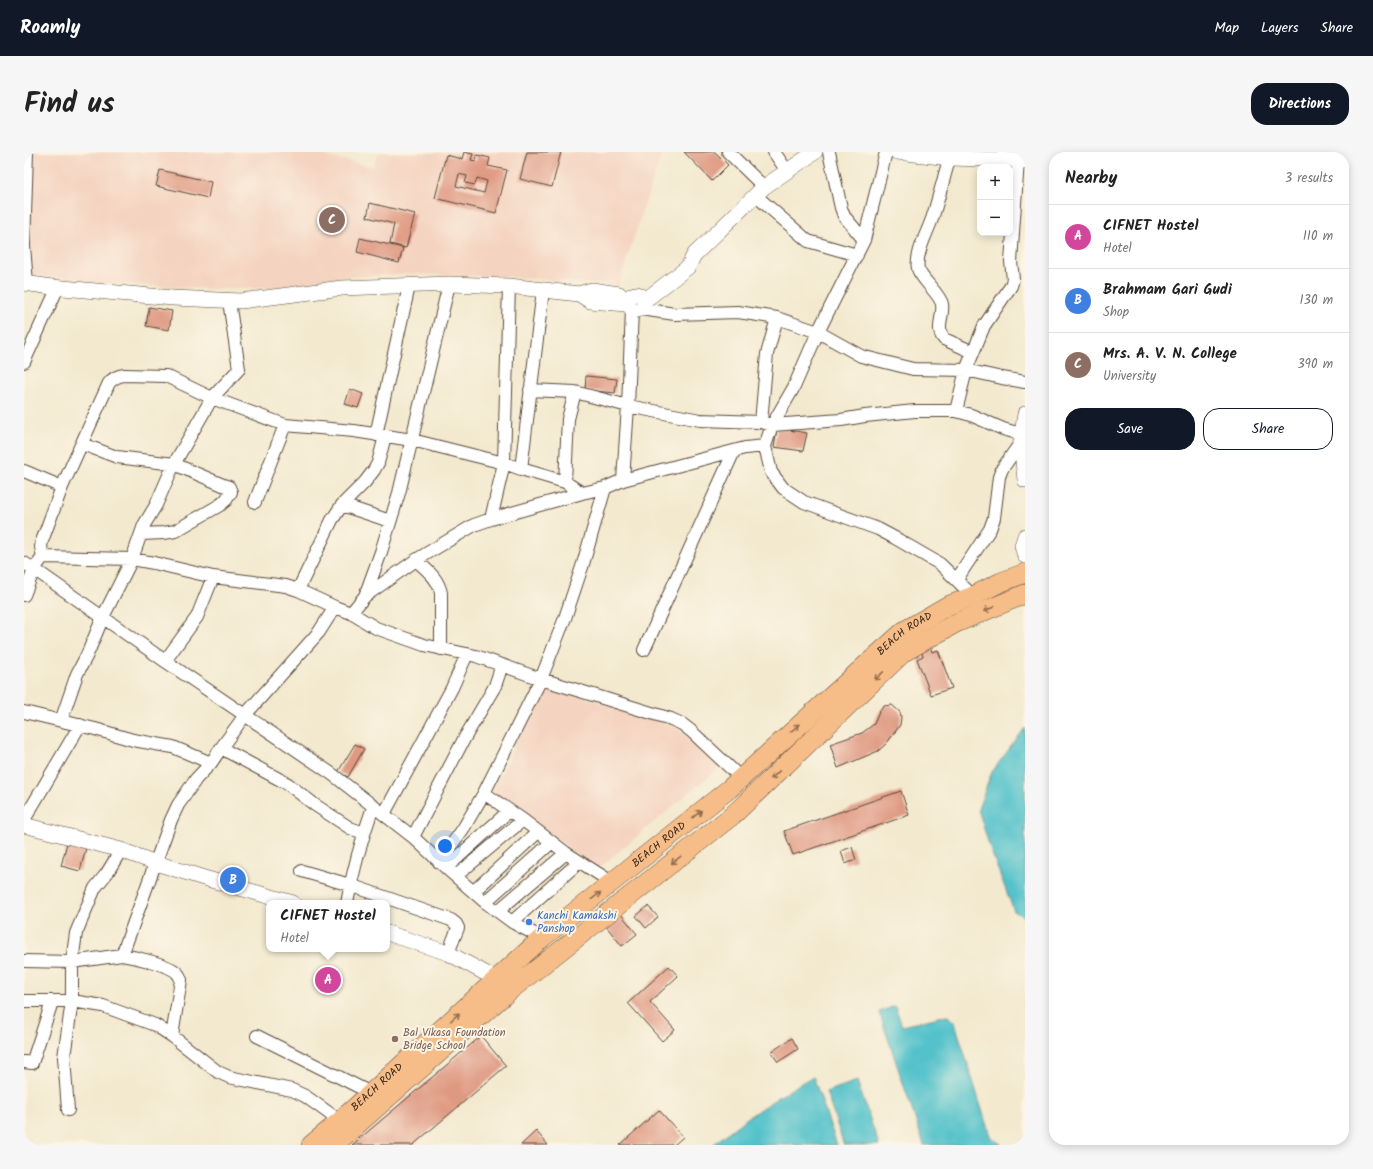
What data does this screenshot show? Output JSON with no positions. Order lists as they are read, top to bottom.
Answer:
{
  "streets": {
    "main road": ["BEACH ROAD"]
  },
  "places": ["Kanchi Kamakshi Panshop", "Bal Vikasa Foundation Bridge School"],
  "page": {
    "header": "Roamly",
    "nav": ["Map", "Layers", "Share"],
    "title": "Find us",
    "buttons": [
      "Directions",
      ["Save", "Share"]
    ],
    "heading": ["Nearby", "3 results"],
    "map_buttons": ["+", "−"],
    "list": [
      {
        "mark": "A",
        "name": "CIFNET Hostel",
        "note": "Hotel",
        "value": "110 m"
      },
      {
        "mark": "B",
        "name": "Brahmam Gari Gudi",
        "note": "Shop",
        "value": "130 m"
      },
      {
        "mark": "C",
        "name": "Mrs. A. V. N. College",
        "note": "University",
        "value": "390 m"
      }
    ],
    "pins": ["C", "B", "A"],
    "popup": ["CIFNET Hostel", "Hotel"]
  }
}
